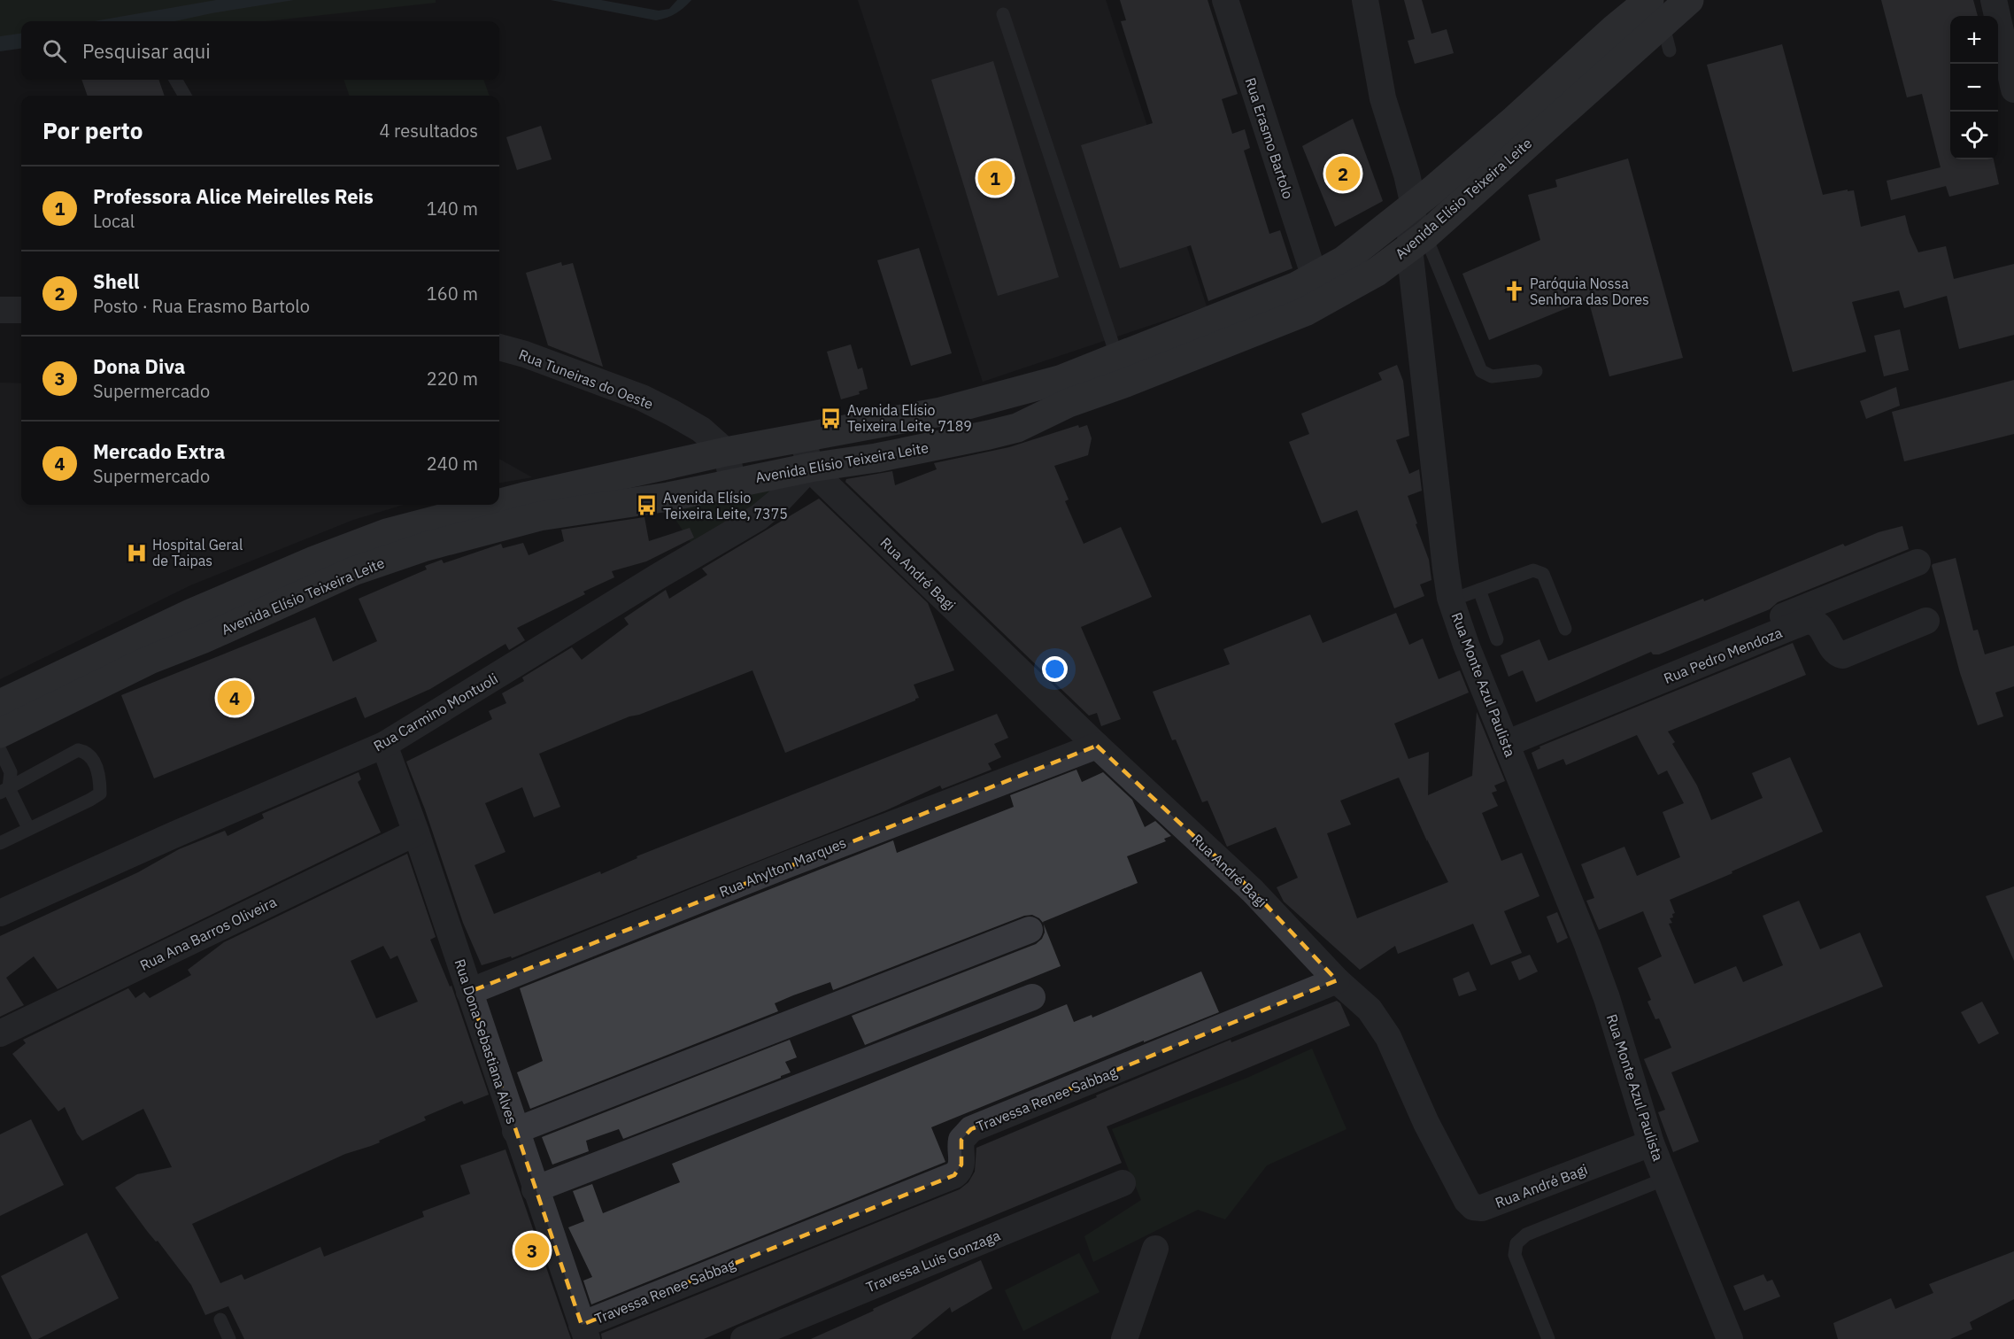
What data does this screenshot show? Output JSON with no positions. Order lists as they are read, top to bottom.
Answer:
{
  "streets": {
    "main road": ["Avenida Elísio Teixeira Leite"],
    "street": [
      "Rua Erasmo Bartolo",
      "Rua Tuneiras do Oeste",
      "Rua André Bagi",
      "Rua Pedro Mendoza",
      "Rua Monte Azul Paulista",
      "Rua Carmino Montuoli",
      "Rua Ahylton Marques",
      "Rua Ana Barros Oliveira",
      "Rua Dona Sebastiana Alves",
      "Travessa Renee Sabbag",
      "Travessa Luis Gonzaga"
    ]
  },
  "crossings": [
    ["Rua Erasmo Bartolo", "Avenida Elísio Teixeira Leite"],
    ["Avenida Elísio Teixeira Leite", "Rua Tuneiras do Oeste"],
    ["Avenida Elísio Teixeira Leite", "Rua André Bagi"],
    ["Avenida Elísio Teixeira Leite", "Rua Monte Azul Paulista"],
    ["Avenida Elísio Teixeira Leite", "Rua Carmino Montuoli"],
    ["Rua André Bagi", "Rua Monte Azul Paulista"],
    ["Rua André Bagi", "Rua Carmino Montuoli"],
    ["Rua André Bagi", "Rua Ahylton Marques"],
    ["Rua André Bagi", "Travessa Renee Sabbag"],
    ["Rua Pedro Mendoza", "Rua Monte Azul Paulista"],
    ["Rua Carmino Montuoli", "Rua Dona Sebastiana Alves"],
    ["Rua Ahylton Marques", "Rua Dona Sebastiana Alves"],
    ["Rua Ana Barros Oliveira", "Rua Dona Sebastiana Alves"],
    ["Rua Dona Sebastiana Alves", "Travessa Renee Sabbag"]
  ],
  "places": {
    "church": ["Paróquia Nossa Senhora das Dores"],
    "bus stop": ["Avenida Elísio Teixeira Leite, 7189", "Avenida Elísio Teixeira Leite, 7375"],
    "hospital": ["Hospital Geral de Taipas"]
  },
  "page": {
    "map_buttons": ["+", "−"],
    "search": "Pesquisar aqui",
    "heading": ["Por perto", "4 resultados"],
    "pins": [
      "2",
      "1",
      "4",
      "3"
    ],
    "list": [
      {
        "mark": "1",
        "name": "Professora Alice Meirelles Reis",
        "note": "Local",
        "value": "140 m"
      },
      {
        "mark": "2",
        "name": "Shell",
        "note": "Posto · Rua Erasmo Bartolo",
        "value": "160 m"
      },
      {
        "mark": "3",
        "name": "Dona Diva",
        "note": "Supermercado",
        "value": "220 m"
      },
      {
        "mark": "4",
        "name": "Mercado Extra",
        "note": "Supermercado",
        "value": "240 m"
      }
    ]
  }
}
